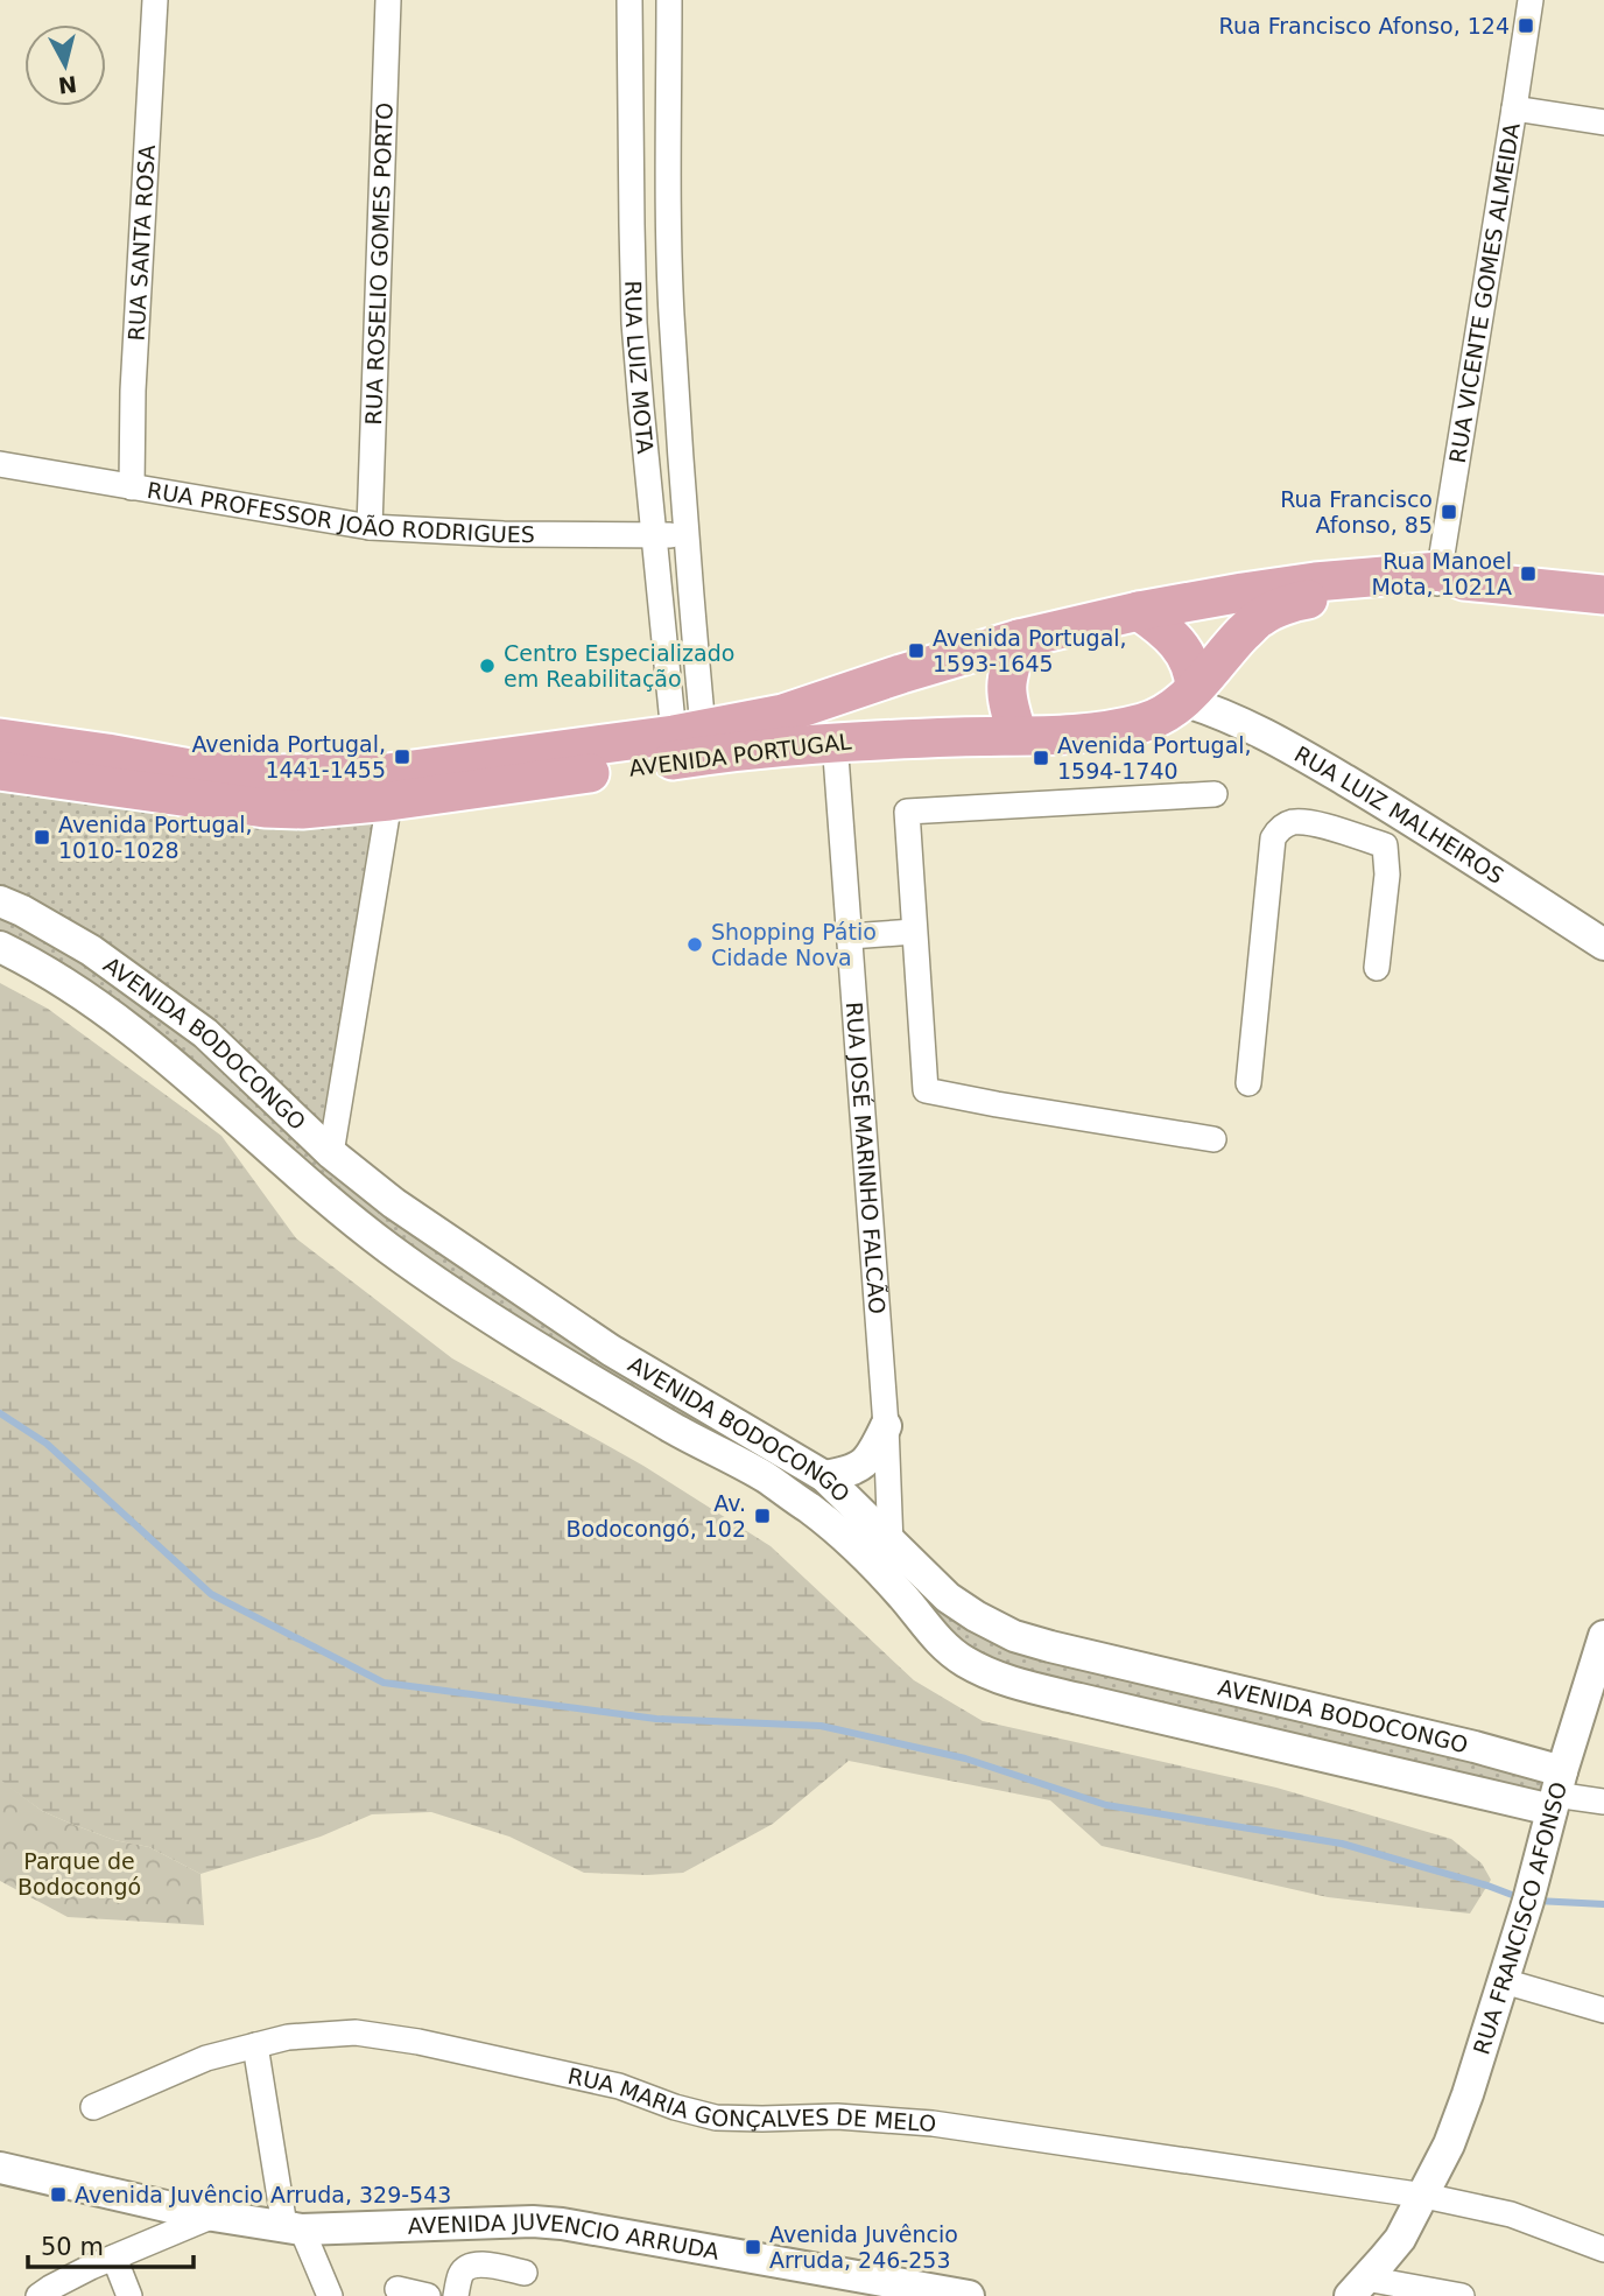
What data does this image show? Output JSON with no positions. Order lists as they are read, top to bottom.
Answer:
{
  "streets": {
    "main road": ["AVENIDA PORTUGAL"],
    "street": [
      "RUA SANTA ROSA",
      "RUA ROSELIO GOMES PORTO",
      "RUA VICENTE GOMES ALMEIDA",
      "RUA LUIZ MOTA",
      "RUA PROFESSOR JOÃO RODRIGUES",
      "RUA LUIZ MALHEIROS",
      "AVENIDA BODOCONGO",
      "RUA JOSÉ MARINHO FALCÃO",
      "RUA FRANCISCO AFONSO",
      "RUA MARIA GONÇALVES DE MELO",
      "AVENIDA JUVENCIO ARRUDA"
    ]
  },
  "crossings": [
    ["RUA SANTA ROSA", "RUA PROFESSOR JOÃO RODRIGUES"],
    ["RUA ROSELIO GOMES PORTO", "RUA PROFESSOR JOÃO RODRIGUES"],
    ["RUA VICENTE GOMES ALMEIDA", "AVENIDA PORTUGAL"],
    ["RUA LUIZ MOTA", "RUA PROFESSOR JOÃO RODRIGUES"],
    ["RUA LUIZ MOTA", "AVENIDA PORTUGAL"],
    ["AVENIDA PORTUGAL", "RUA LUIZ MALHEIROS"],
    ["AVENIDA PORTUGAL", "RUA JOSÉ MARINHO FALCÃO"],
    ["AVENIDA BODOCONGO", "RUA JOSÉ MARINHO FALCÃO"],
    ["AVENIDA BODOCONGO", "RUA FRANCISCO AFONSO"],
    ["RUA FRANCISCO AFONSO", "RUA MARIA GONÇALVES DE MELO"]
  ],
  "parks": ["Parque de Bodocongó"],
  "places": {
    "transit": [
      "Rua Francisco Afonso, 124",
      "Rua Francisco Afonso, 85",
      "Rua Manoel Mota, 1021A",
      "Avenida Portugal, 1593-1645",
      "Avenida Portugal, 1441-1455",
      "Avenida Portugal, 1594-1740",
      "Avenida Portugal, 1010-1028",
      "Av. Bodocongó, 102",
      "Avenida Juvêncio Arruda, 329-543",
      "Avenida Juvêncio Arruda, 246-253"
    ],
    "other": ["Centro Especializado em Reabilitação", "Shopping Pátio Cidade Nova"]
  },
  "scale_bar": "50 m",
  "north": "bottom"
}
